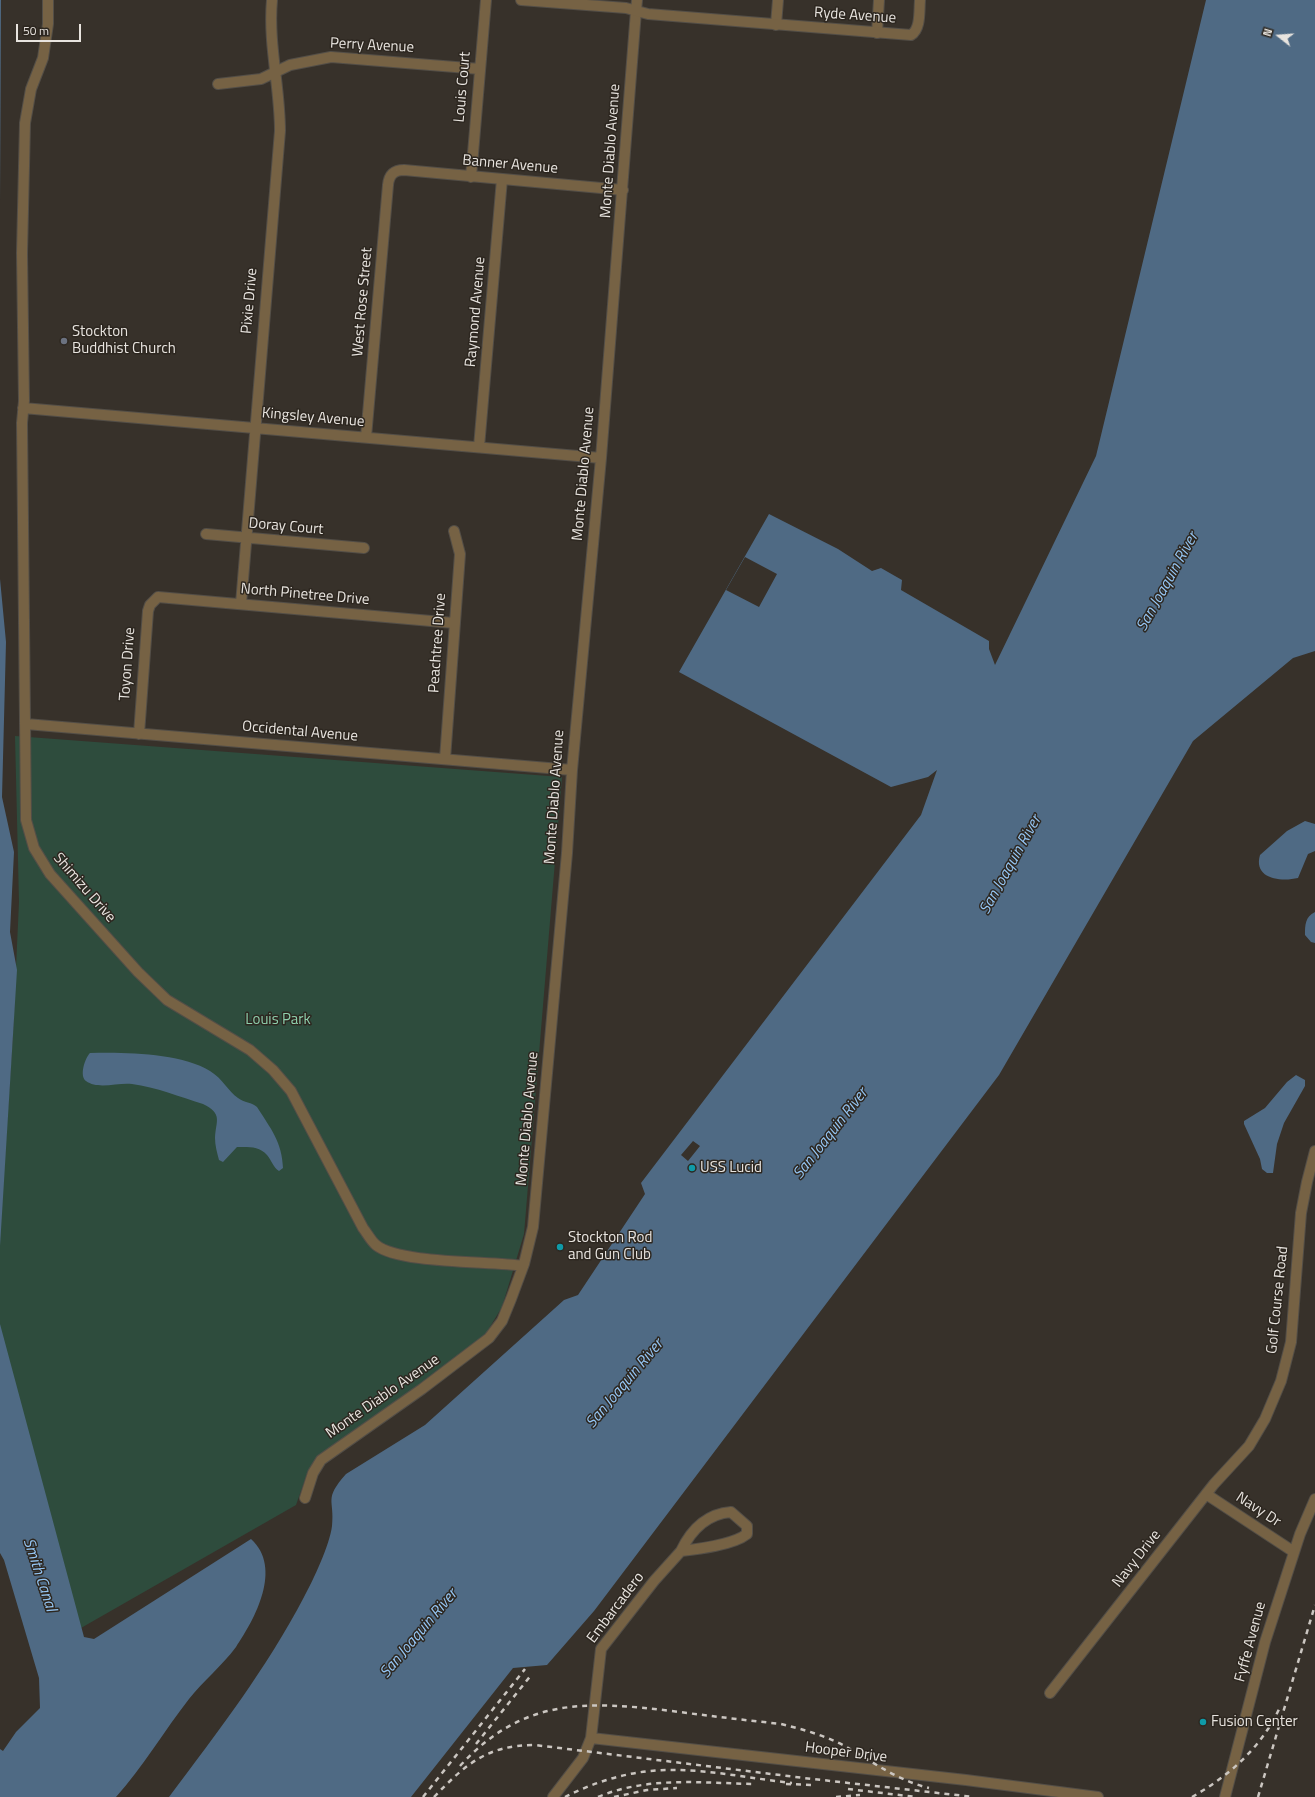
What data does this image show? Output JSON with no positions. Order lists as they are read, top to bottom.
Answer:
{
  "streets": {
    "street": [
      "Ryde Avenue",
      "Perry Avenue",
      "Louis Court",
      "Monte Diablo Avenue",
      "Banner Avenue",
      "Pixie Drive",
      "West Rose Street",
      "Raymond Avenue",
      "Kingsley Avenue",
      "Doray Court",
      "North Pinetree Drive",
      "Peachtree Drive",
      "Toyon Drive",
      "Occidental Avenue",
      "Shimizu Drive",
      "Golf Course Road",
      "Navy Dr",
      "Navy Drive",
      "Embarcadero",
      "Fyffe Avenue",
      "Hooper Drive"
    ]
  },
  "crossings": [
    ["Ryde Avenue", "Monte Diablo Avenue"],
    ["Perry Avenue", "Louis Court"],
    ["Perry Avenue", "Pixie Drive"],
    ["Louis Court", "Banner Avenue"],
    ["Monte Diablo Avenue", "Banner Avenue"],
    ["Monte Diablo Avenue", "Kingsley Avenue"],
    ["Monte Diablo Avenue", "Occidental Avenue"],
    ["Monte Diablo Avenue", "Shimizu Drive"],
    ["Banner Avenue", "West Rose Street"],
    ["Banner Avenue", "Raymond Avenue"],
    ["Pixie Drive", "Kingsley Avenue"],
    ["Pixie Drive", "Doray Court"],
    ["Pixie Drive", "North Pinetree Drive"],
    ["West Rose Street", "Kingsley Avenue"],
    ["Raymond Avenue", "Kingsley Avenue"],
    ["Kingsley Avenue", "Shimizu Drive"],
    ["North Pinetree Drive", "Peachtree Drive"],
    ["North Pinetree Drive", "Toyon Drive"],
    ["Peachtree Drive", "Occidental Avenue"],
    ["Toyon Drive", "Occidental Avenue"],
    ["Occidental Avenue", "Shimizu Drive"],
    ["Golf Course Road", "Navy Drive"],
    ["Navy Dr", "Navy Drive"],
    ["Navy Dr", "Fyffe Avenue"],
    ["Embarcadero", "Hooper Drive"]
  ],
  "water": ["San Joaquin River", "Smith Canal"],
  "parks": ["Louis Park"],
  "places": [
    "Stockton Buddhist Church",
    "USS Lucid",
    "Stockton Rod and Gun Club",
    "Fusion Center"
  ],
  "scale_bar": "50 m",
  "north": "left"
}
